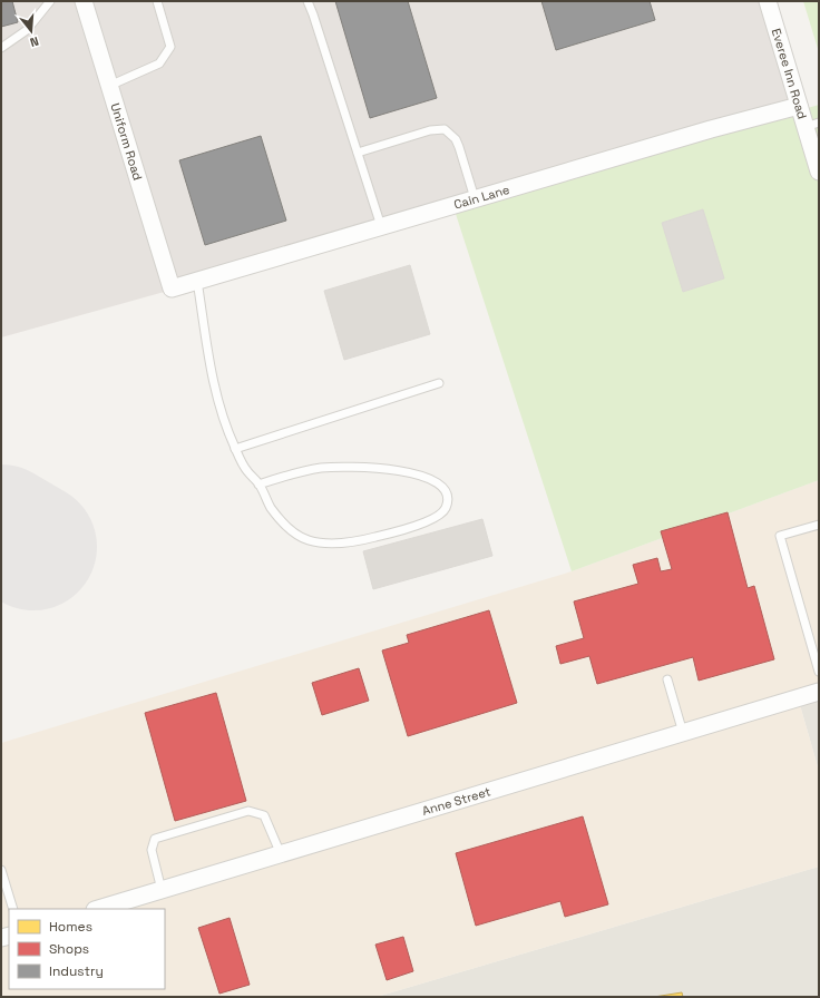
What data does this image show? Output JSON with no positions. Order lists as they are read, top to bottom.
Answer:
{
  "streets": {
    "street": [
      "Everee Inn Road",
      "Uniform Road",
      "Cain Lane",
      "Anne Street"
    ]
  },
  "crossings": [
    ["Everee Inn Road", "Cain Lane"],
    ["Uniform Road", "Cain Lane"]
  ],
  "legend": ["Homes", "Shops", "Industry"],
  "north": "bottom"
}
